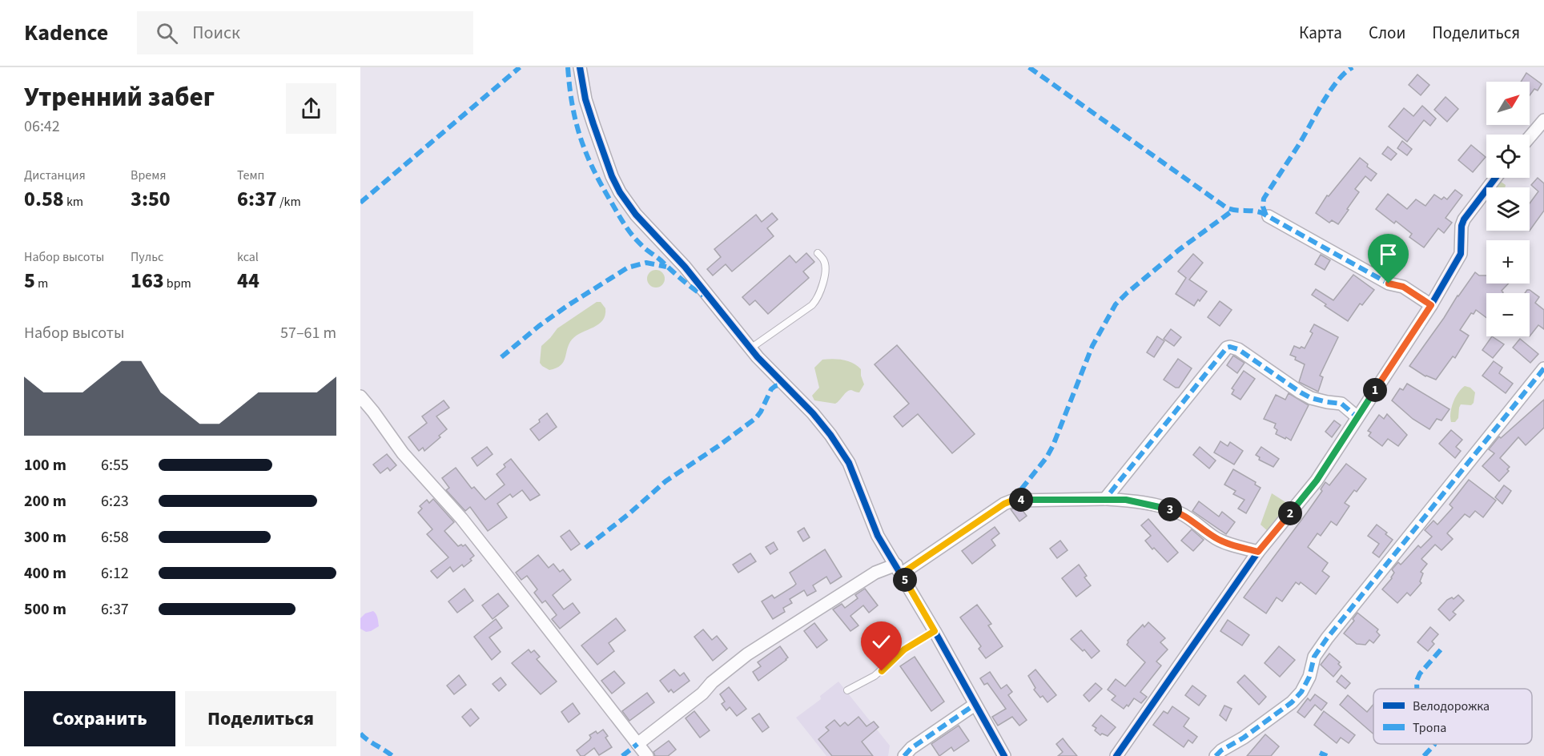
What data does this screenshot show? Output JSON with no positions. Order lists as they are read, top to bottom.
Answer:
{
  "legend": ["Велодорожка", "Тропа"],
  "north": "top right",
  "page": {
    "header": "Kadence",
    "search": "Поиск",
    "nav": ["Карта", "Слои", "Поделиться"],
    "heading": ["Утренний забег", "06:42"],
    "map_buttons": ["+", "−"],
    "stats": [
      ["Дистанция", "0.58 km"],
      ["Время", "3:50"],
      ["Темп", "6:37 /km"],
      ["Набор высоты", "5 m"],
      ["Пульс", "163 bpm"],
      ["kcal", "44"]
    ],
    "chart": ["Набор высоты", "57–61 m"],
    "pins": [
      "1",
      "4",
      "3",
      "2",
      "5"
    ],
    "list": [
      {
        "name": "100 m",
        "note": "6:55"
      },
      {
        "name": "200 m",
        "note": "6:23"
      },
      {
        "name": "300 m",
        "note": "6:58"
      },
      {
        "name": "400 m",
        "note": "6:12"
      },
      {
        "name": "500 m",
        "note": "6:37"
      }
    ],
    "buttons": ["Сохранить", "Поделиться"]
  }
}
